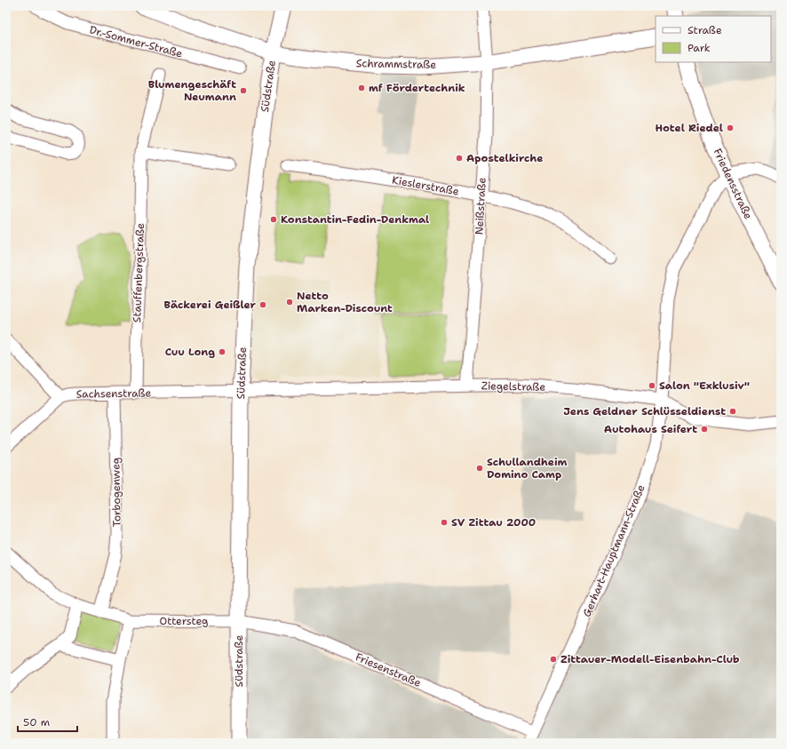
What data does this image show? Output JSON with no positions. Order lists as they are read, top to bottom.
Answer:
{
  "streets": {
    "main road": ["Schrammstraße", "Südstraße", "Friedensstraße"],
    "street": [
      "Dr.-Sommer-Straße",
      "Kieslerstraße",
      "Neißstraße",
      "Stauffenbergstraße",
      "Ziegelstraße",
      "Sachsenstraße",
      "Torbogenweg",
      "Gerhart-Hauptmann-Straße",
      "Ottersteg",
      "Friesenstraße"
    ]
  },
  "crossings": [
    ["Schrammstraße", "Südstraße"],
    ["Schrammstraße", "Neißstraße"],
    ["Südstraße", "Ziegelstraße"],
    ["Südstraße", "Sachsenstraße"],
    ["Südstraße", "Ottersteg"],
    ["Südstraße", "Friesenstraße"],
    ["Friedensstraße", "Gerhart-Hauptmann-Straße"],
    ["Kieslerstraße", "Neißstraße"],
    ["Neißstraße", "Ziegelstraße"],
    ["Stauffenbergstraße", "Sachsenstraße"],
    ["Ziegelstraße", "Sachsenstraße"],
    ["Ziegelstraße", "Gerhart-Hauptmann-Straße"],
    ["Sachsenstraße", "Torbogenweg"],
    ["Torbogenweg", "Ottersteg"],
    ["Gerhart-Hauptmann-Straße", "Friesenstraße"],
    ["Ottersteg", "Friesenstraße"]
  ],
  "places": [
    "mf Fördertechnik",
    "Blumengeschäft Neumann",
    "Hotel Riedel",
    "Apostelkirche",
    "Konstantin-Fedin-Denkmal",
    "Netto Marken-Discount",
    "Bäckerei Geißler",
    "Cuu Long",
    "Salon \"Exklusiv\"",
    "Jens Geldner Schlüsseldienst",
    "Autohaus Seifert",
    "Schullandheim Domino Camp",
    "SV Zittau 2000",
    "Zittauer-Modell-Eisenbahn-Club"
  ],
  "legend": ["Straße", "Park"],
  "scale_bar": "50 m"
}
